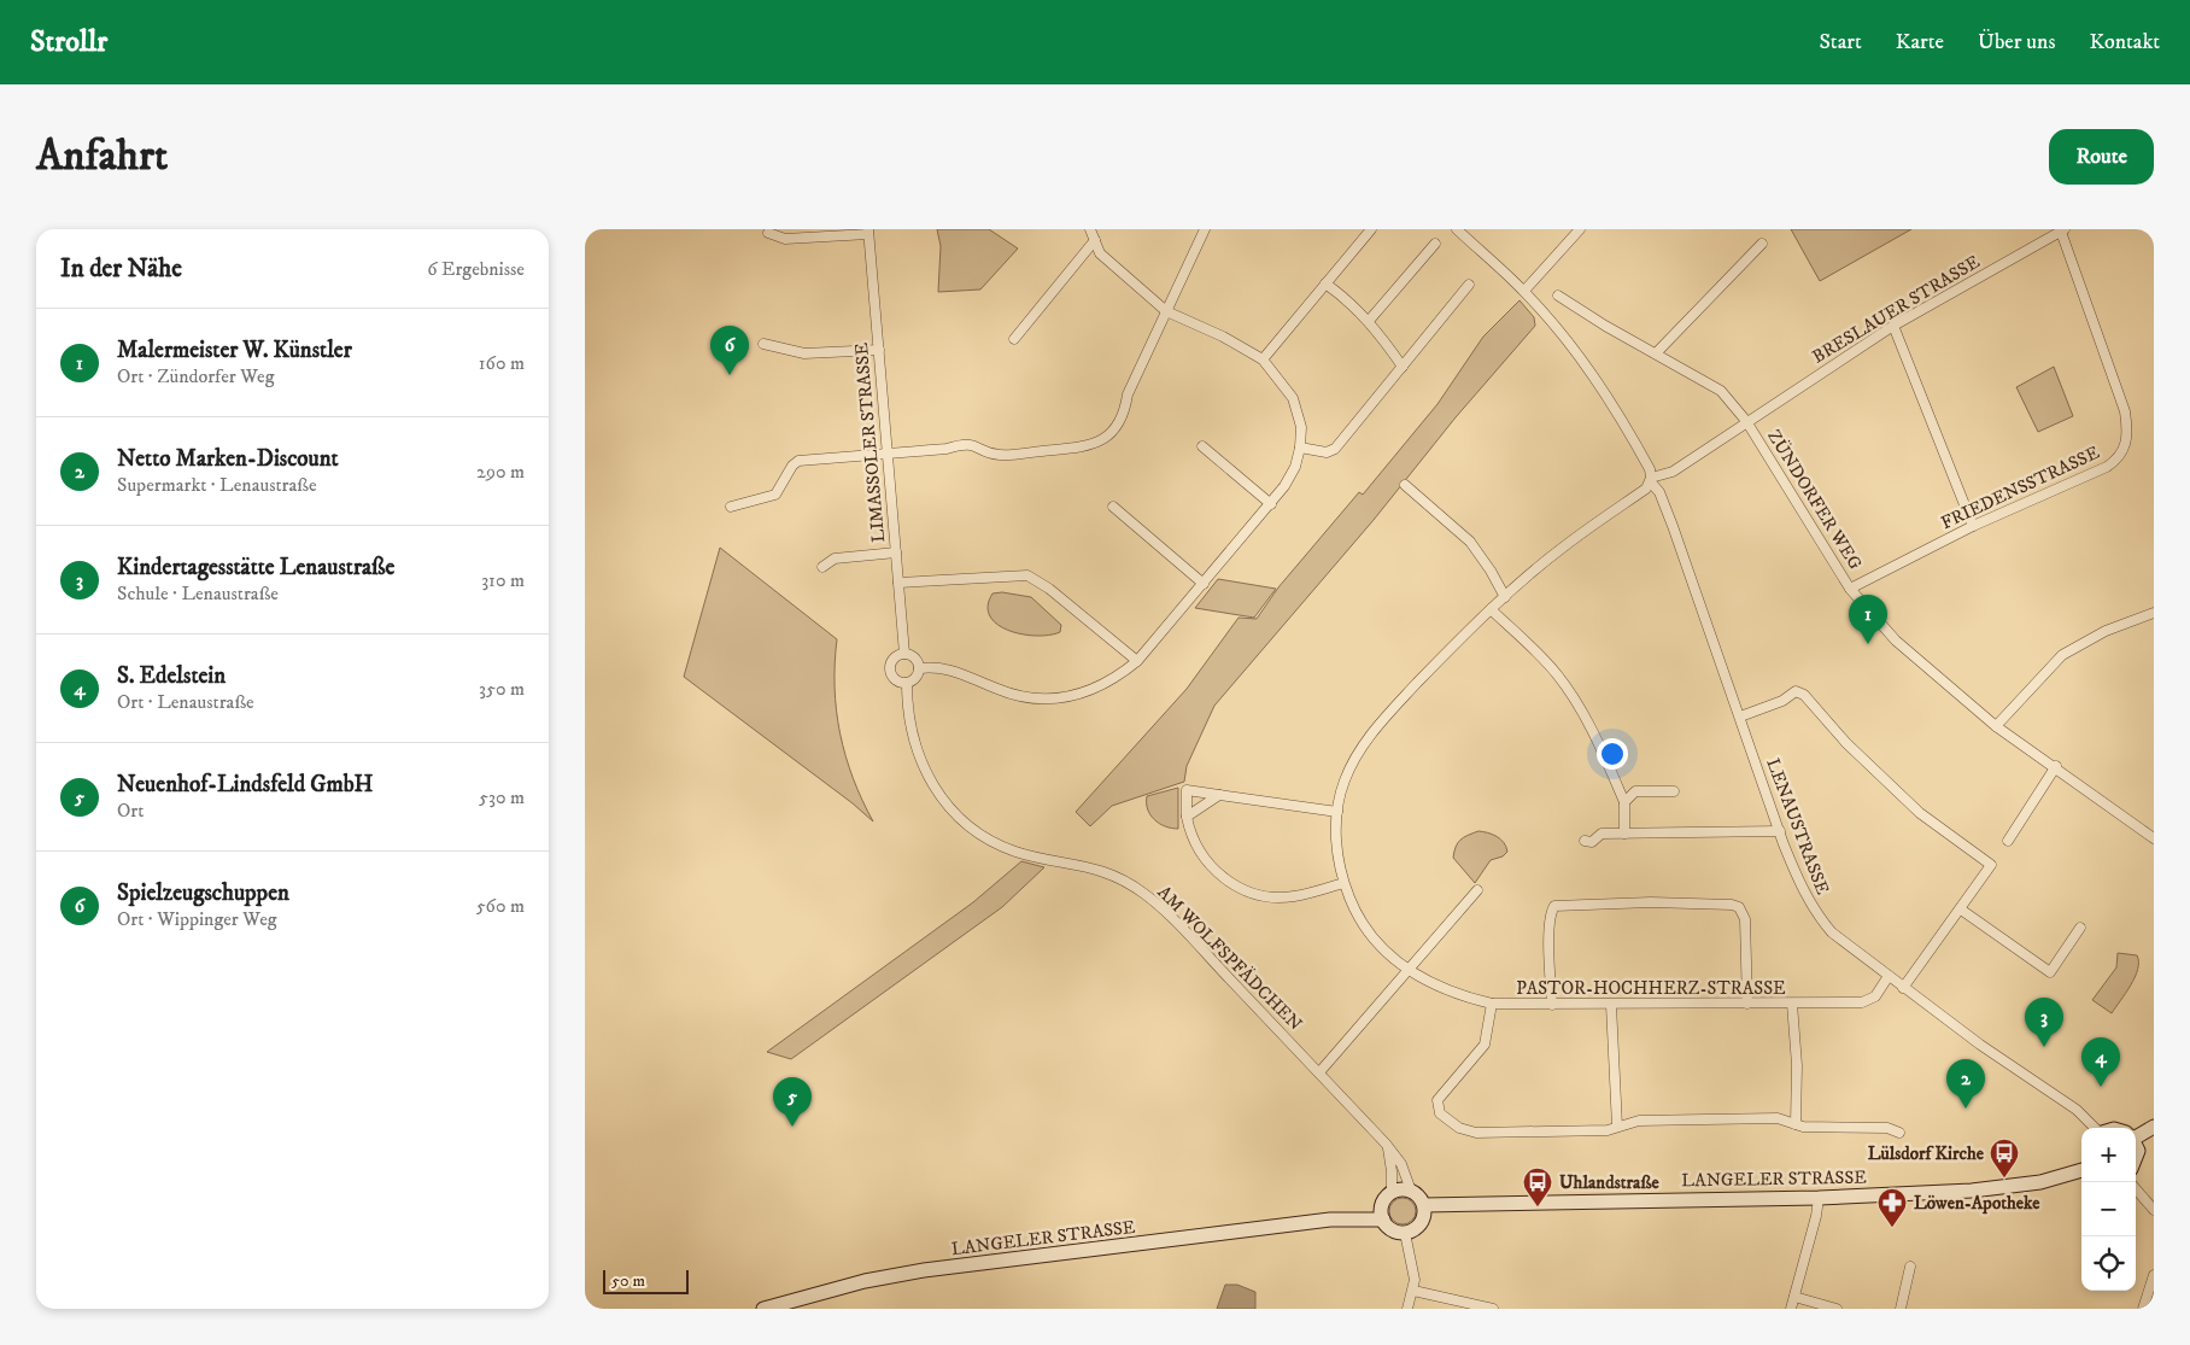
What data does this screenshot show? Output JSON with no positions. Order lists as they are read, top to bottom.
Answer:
{
  "streets": {
    "street": [
      "BRESLAUER STRASSE",
      "LIMASSOLER STRASSE",
      "FRIEDENSSTRASSE",
      "ZÜNDORFER WEG",
      "LENAUSTRASSE",
      "AM WOLFSPFÄDCHEN",
      "PASTOR-HOCHHERZ-STRASSE",
      "LANGELER STRASSE"
    ]
  },
  "crossings": [
    ["BRESLAUER STRASSE", "FRIEDENSSTRASSE"],
    ["BRESLAUER STRASSE", "ZÜNDORFER WEG"],
    ["BRESLAUER STRASSE", "PASTOR-HOCHHERZ-STRASSE"],
    ["LIMASSOLER STRASSE", "AM WOLFSPFÄDCHEN"],
    ["FRIEDENSSTRASSE", "ZÜNDORFER WEG"],
    ["ZÜNDORFER WEG", "PASTOR-HOCHHERZ-STRASSE"],
    ["LENAUSTRASSE", "PASTOR-HOCHHERZ-STRASSE"],
    ["AM WOLFSPFÄDCHEN", "LANGELER STRASSE"]
  ],
  "places": {
    "bus stop": ["Lülsdorf Kirche", "Uhlandstraße"],
    "pharmacy": ["Löwen-Apotheke"]
  },
  "scale_bar": "50 m",
  "page": {
    "header": "Strollr",
    "nav": [
      "Start",
      "Karte",
      "Über uns",
      "Kontakt"
    ],
    "buttons": "Route",
    "title": "Anfahrt",
    "heading": ["In der Nähe", "6 Ergebnisse"],
    "list": [
      {
        "mark": "1",
        "name": "Malermeister W. Künstler",
        "note": "Ort · Zündorfer Weg",
        "value": "160 m"
      },
      {
        "mark": "2",
        "name": "Netto Marken-Discount",
        "note": "Supermarkt · Lenaustraße",
        "value": "290 m"
      },
      {
        "mark": "3",
        "name": "Kindertagesstätte Lenaustraße",
        "note": "Schule · Lenaustraße",
        "value": "310 m"
      },
      {
        "mark": "4",
        "name": "S. Edelstein",
        "note": "Ort · Lenaustraße",
        "value": "350 m"
      },
      {
        "mark": "5",
        "name": "Neuenhof-Lindsfeld GmbH",
        "note": "Ort",
        "value": "530 m"
      },
      {
        "mark": "6",
        "name": "Spielzeugschuppen",
        "note": "Ort · Wippinger Weg",
        "value": "560 m"
      }
    ],
    "pins": [
      "6",
      "1",
      "3",
      "4",
      "2",
      "5"
    ],
    "map_buttons": ["+", "−"],
    "scale": "50 m"
  }
}
